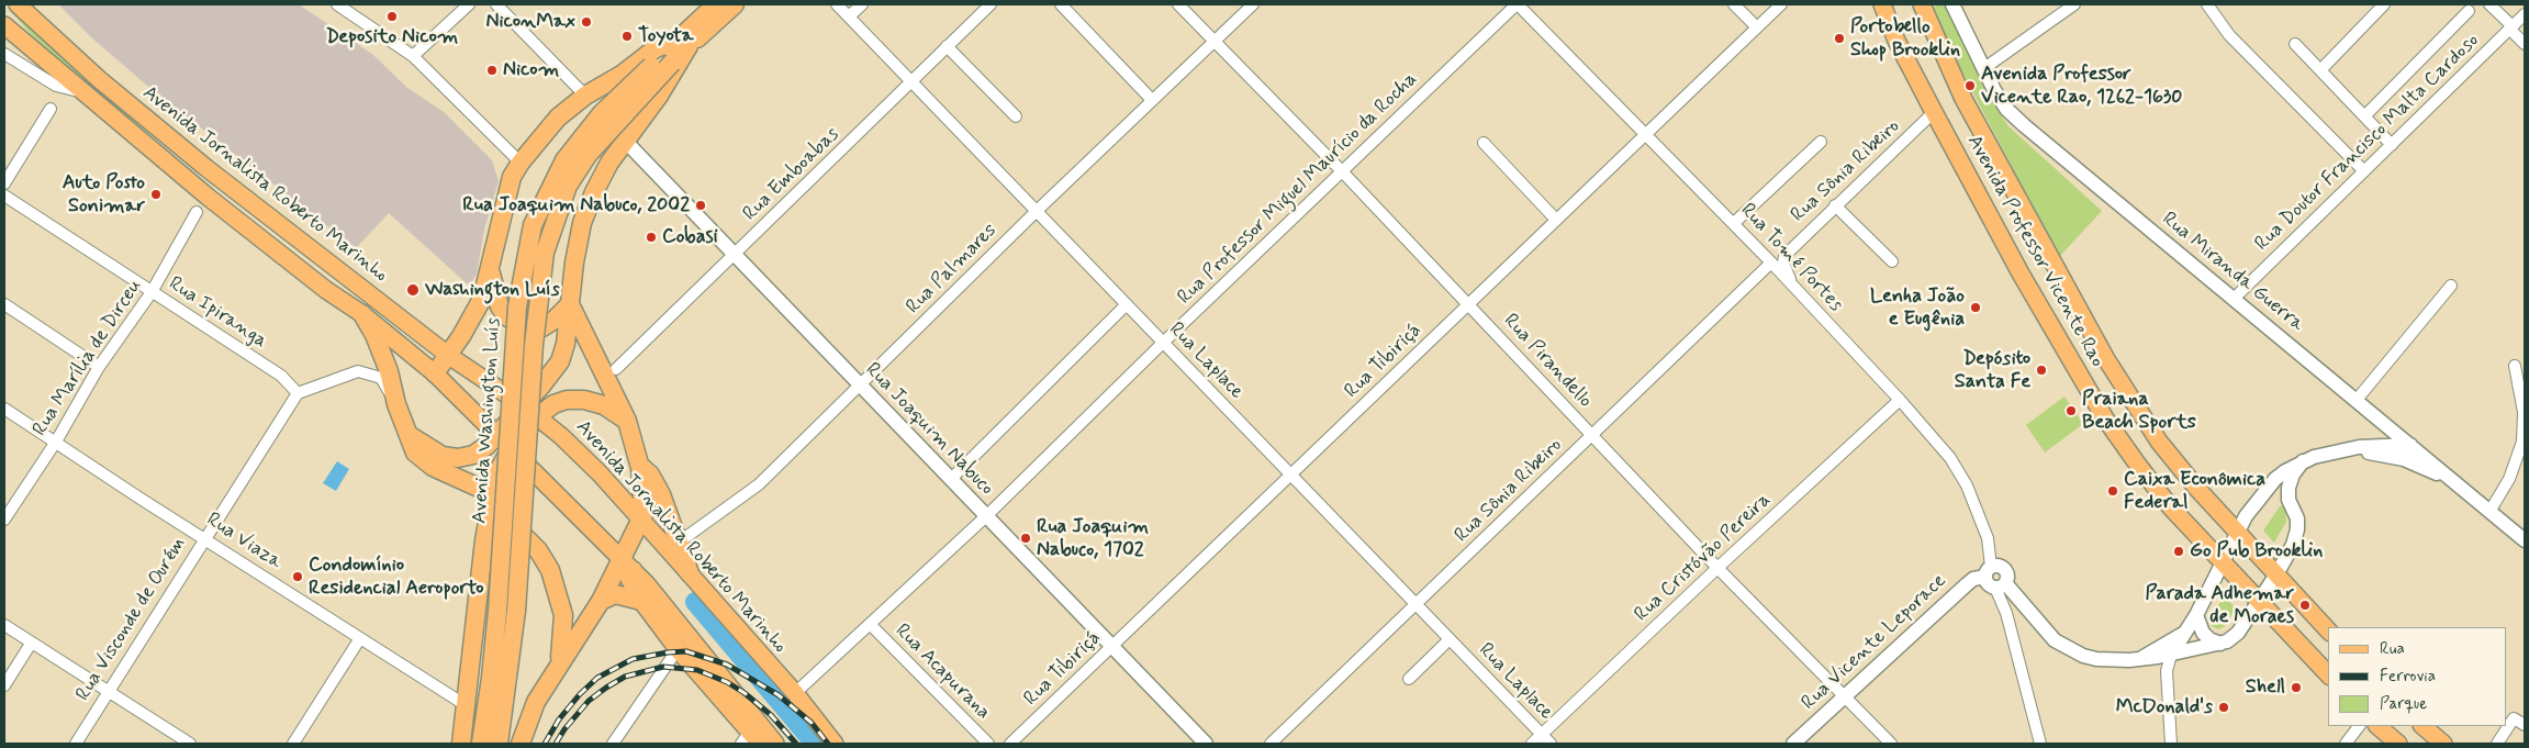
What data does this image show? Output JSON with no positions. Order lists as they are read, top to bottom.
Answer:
{
  "streets": {
    "highway": ["Avenida Washington Luís"],
    "main road": ["Avenida Jornalista Roberto Marinho", "Avenida Professor Vicente Rao"],
    "street": [
      "Rua Doutor Francisco Malta Cardoso",
      "Rua Sônia Ribeiro",
      "Rua Emboabas",
      "Rua Professor Miguel Maurício da Rocha",
      "Rua Tomé Portes",
      "Rua Palmares",
      "Rua Miranda Guerra",
      "Rua Ipiranga",
      "Rua Marília de Dirceu",
      "Rua Laplace",
      "Rua Tibiriçá",
      "Rua Pirandello",
      "Rua Joaquim Nabuco",
      "Rua Viaza",
      "Rua Cristóvão Pereira",
      "Rua Visconde de Ourém",
      "Rua Vicente Leporace",
      "Rua Acapurana"
    ]
  },
  "crossings": [
    ["Rua Doutor Francisco Malta Cardoso", "Rua Miranda Guerra"],
    ["Rua Sônia Ribeiro", "Avenida Professor Vicente Rao"],
    ["Rua Sônia Ribeiro", "Rua Tomé Portes"],
    ["Rua Sônia Ribeiro", "Rua Laplace"],
    ["Rua Sônia Ribeiro", "Rua Pirandello"],
    ["Rua Emboabas", "Rua Laplace"],
    ["Rua Emboabas", "Rua Joaquim Nabuco"],
    ["Avenida Jornalista Roberto Marinho", "Rua Professor Miguel Maurício da Rocha"],
    ["Avenida Jornalista Roberto Marinho", "Rua Palmares"],
    ["Rua Professor Miguel Maurício da Rocha", "Rua Tomé Portes"],
    ["Rua Professor Miguel Maurício da Rocha", "Rua Laplace"],
    ["Rua Professor Miguel Maurício da Rocha", "Rua Pirandello"],
    ["Rua Professor Miguel Maurício da Rocha", "Rua Joaquim Nabuco"],
    ["Rua Professor Miguel Maurício da Rocha", "Rua Acapurana"],
    ["Rua Tomé Portes", "Rua Tibiriçá"],
    ["Rua Tomé Portes", "Rua Cristóvão Pereira"],
    ["Rua Tomé Portes", "Rua Vicente Leporace"],
    ["Rua Palmares", "Rua Laplace"],
    ["Rua Palmares", "Rua Pirandello"],
    ["Rua Palmares", "Rua Joaquim Nabuco"],
    ["Rua Ipiranga", "Rua Marília de Dirceu"],
    ["Rua Ipiranga", "Rua Visconde de Ourém"],
    ["Rua Marília de Dirceu", "Rua Viaza"],
    ["Rua Laplace", "Rua Tibiriçá"],
    ["Rua Laplace", "Rua Cristóvão Pereira"],
    ["Rua Tibiriçá", "Rua Pirandello"],
    ["Rua Tibiriçá", "Rua Joaquim Nabuco"],
    ["Rua Pirandello", "Rua Cristóvão Pereira"],
    ["Rua Pirandello", "Rua Vicente Leporace"],
    ["Rua Viaza", "Rua Visconde de Ourém"]
  ],
  "places": [
    "Deposito Nicom",
    "NiconMax",
    "Toyota",
    "Portobello Shop Brooklin",
    "Nicom",
    "Avenida Professor Vicente Rao, 1262-1630",
    "Auto Posto Sonimar",
    "Rua Joaquim Nabuco, 2002",
    "Cobasi",
    "Washington Luís",
    "Lenha João e Eugênia",
    "Depósito Santa Fe",
    "Praiana Beach Sports",
    "Caixa Econômica Federal",
    "Rua Joaquim Nabuco, 1702",
    "Go Pub Brooklin",
    "Condomínio Residencial Aeroporto",
    "Parada Adhemar de Moraes",
    "Shell",
    "McDonald's"
  ],
  "legend": ["Rua", "Ferrovia", "Parque"]
}
